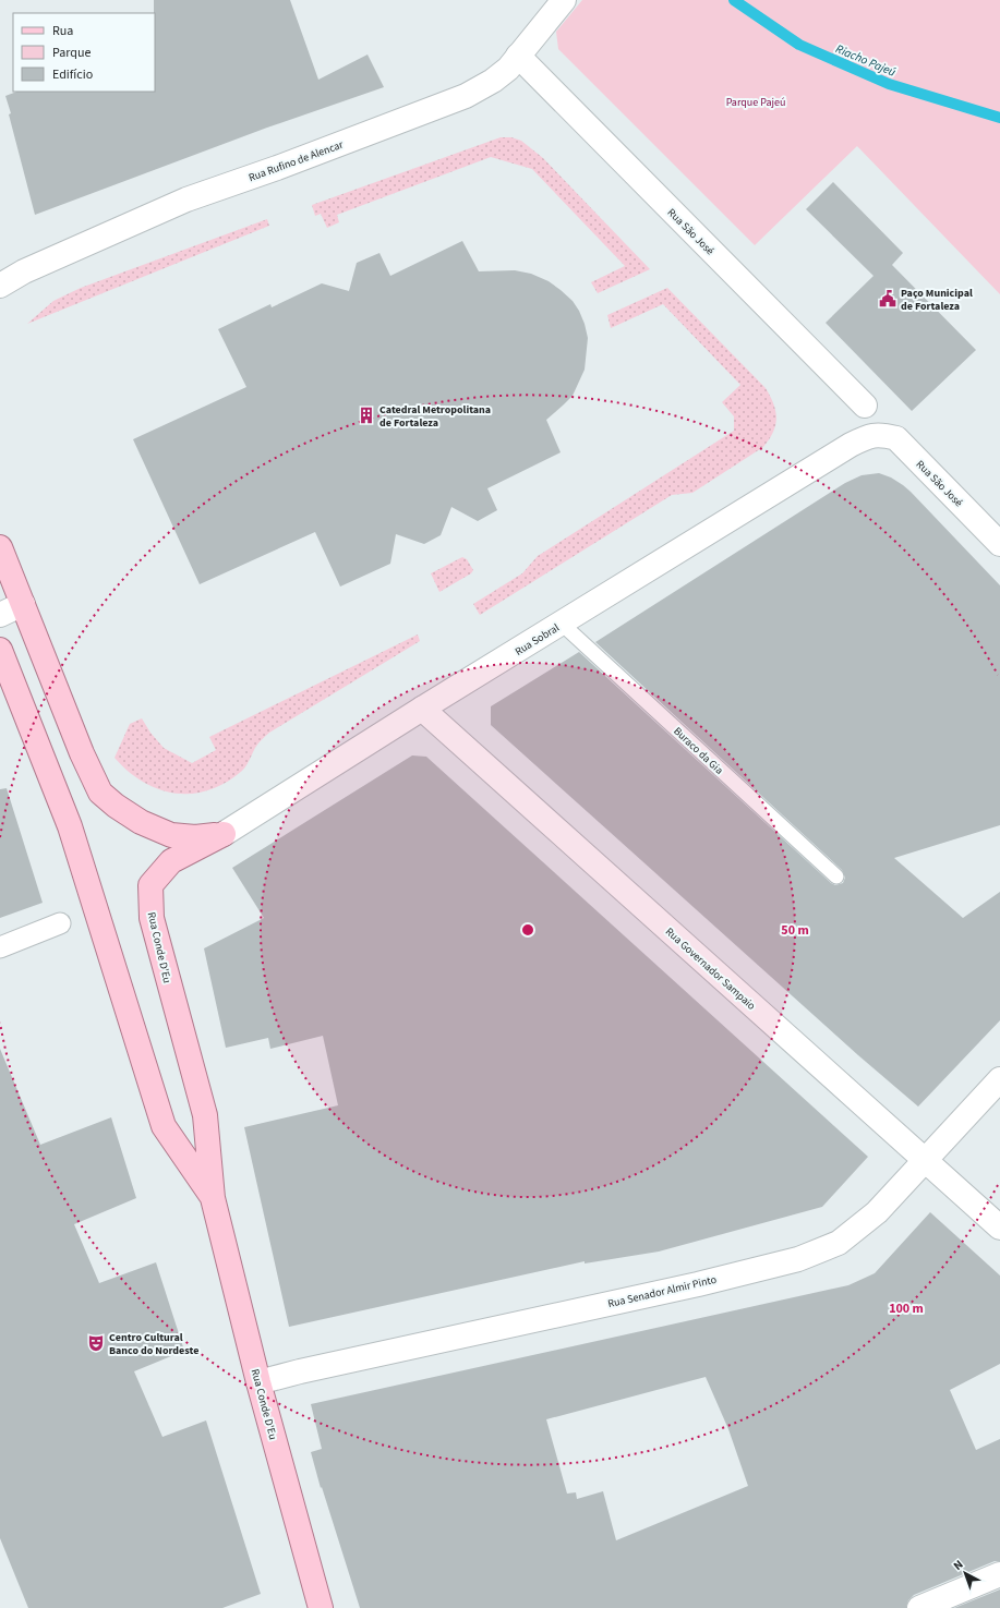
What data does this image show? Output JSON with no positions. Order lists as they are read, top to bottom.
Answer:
{
  "streets": {
    "main road": ["Rua Conde D'Eu"],
    "street": [
      "Rua Rufino de Alencar",
      "Rua São José",
      "Rua Sobral",
      "Rua Governador Sampaio",
      "Rua Senador Almir Pinto"
    ],
    "lane": ["Buraco da Gia"]
  },
  "crossings": [
    ["Rua Rufino de Alencar", "Rua São José"],
    ["Rua São José", "Rua Sobral"],
    ["Rua Sobral", "Buraco da Gia"],
    ["Rua Sobral", "Rua Conde D'Eu"],
    ["Rua Sobral", "Rua Governador Sampaio"],
    ["Rua Conde D'Eu", "Rua Senador Almir Pinto"],
    ["Rua Governador Sampaio", "Rua Senador Almir Pinto"]
  ],
  "water": ["Riacho Pajeú"],
  "parks": ["Parque Pajeú"],
  "places": {
    "public building": ["Paço Municipal de Fortaleza"],
    "building": ["Catedral Metropolitana de Fortaleza"],
    "theatre": ["Centro Cultural Banco do Nordeste"]
  },
  "legend": ["Rua", "Parque", "Edifício"],
  "north": "top left",
  "rings": ["50 m", "100 m"]
}
